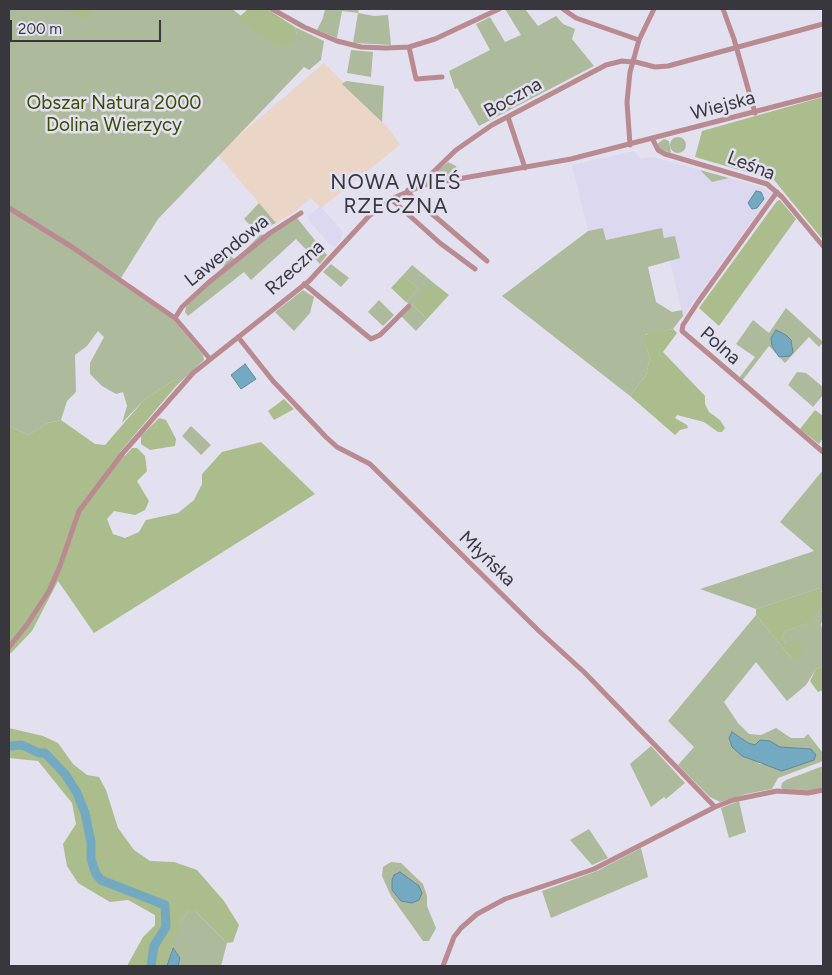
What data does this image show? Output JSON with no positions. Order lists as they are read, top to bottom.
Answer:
{
  "streets": {
    "street": [
      "Boczna",
      "Wiejska",
      "Leśna",
      "Lawendowa",
      "Rzeczna",
      "Polna",
      "Młyńska"
    ]
  },
  "crossings": [
    ["Boczna", "Rzeczna"],
    ["Wiejska", "Leśna"],
    ["Wiejska", "Rzeczna"],
    ["Leśna", "Polna"],
    ["Rzeczna", "Młyńska"]
  ],
  "districts": ["NOWA WIEŚ RZECZNA"],
  "parks": ["Obszar Natura 2000 Dolina Wierzycy"],
  "scale_bar": "200 m"
}
